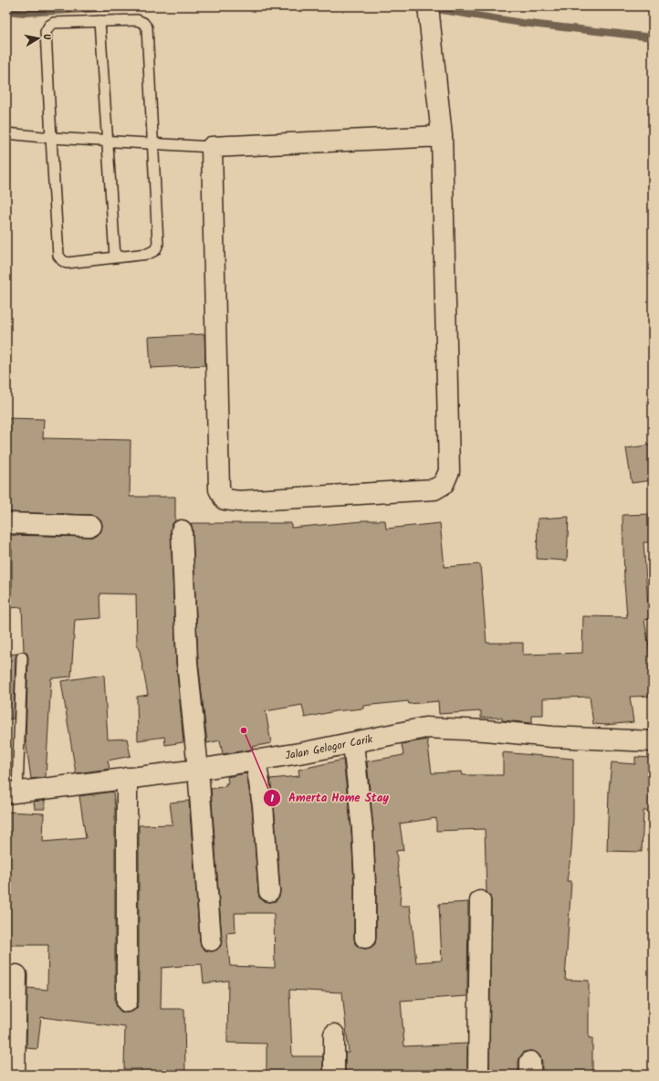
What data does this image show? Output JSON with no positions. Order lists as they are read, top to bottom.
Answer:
{
  "streets": {
    "street": ["Jalan Gelogor Carik"]
  },
  "places": ["Amerta Home Stay"],
  "north": "right"
}
